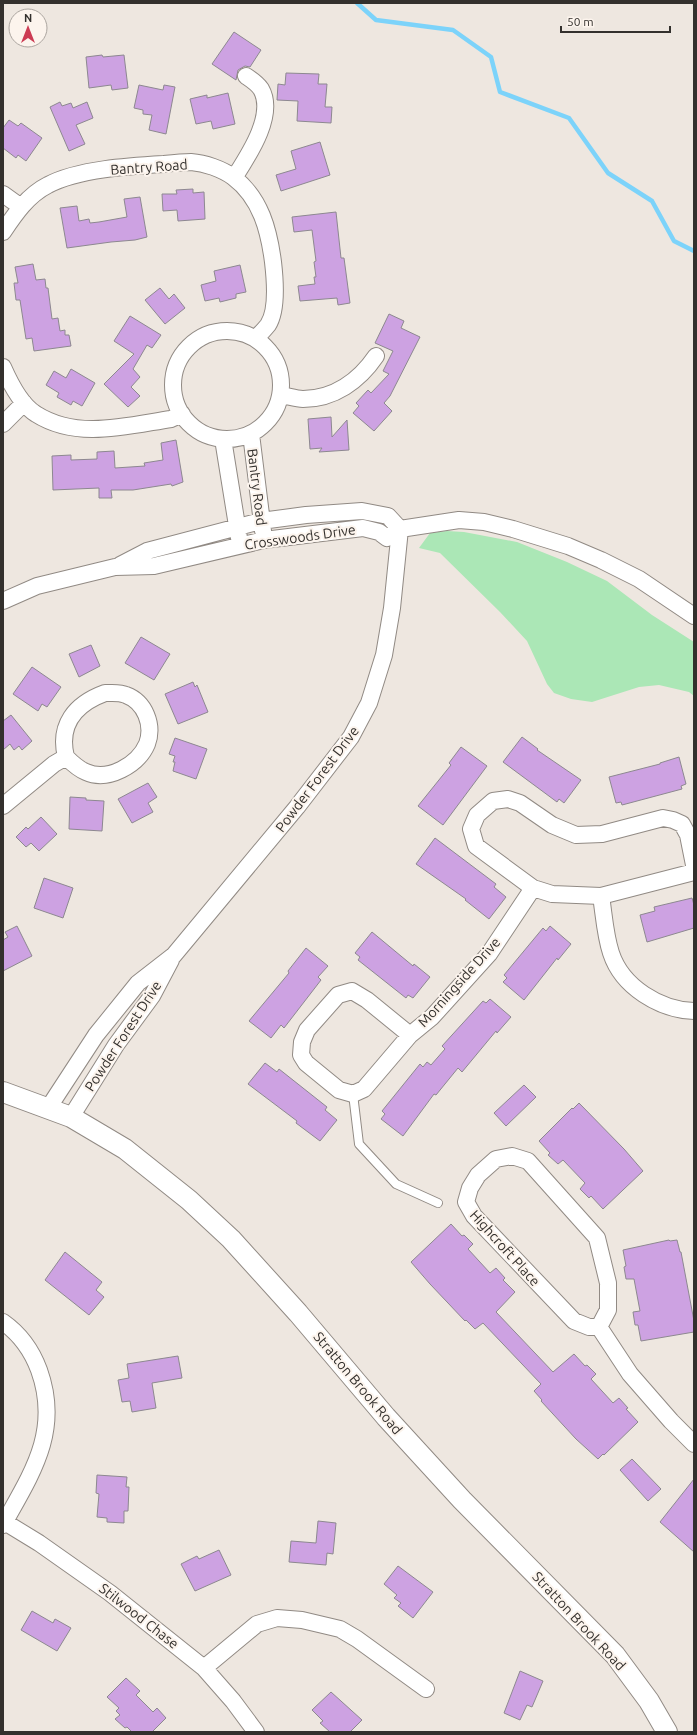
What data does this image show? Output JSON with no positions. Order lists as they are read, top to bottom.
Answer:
{
  "streets": {
    "street": [
      "Bantry Road",
      "Crosswoods Drive",
      "Powder Forest Drive",
      "Morningside Drive",
      "Highcroft Place",
      "Stratton Brook Road",
      "Stilwood Chase"
    ]
  },
  "crossings": [
    ["Bantry Road", "Crosswoods Drive"],
    ["Crosswoods Drive", "Powder Forest Drive"],
    ["Powder Forest Drive", "Stratton Brook Road"]
  ],
  "scale_bar": "50 m",
  "north": "top"
}
